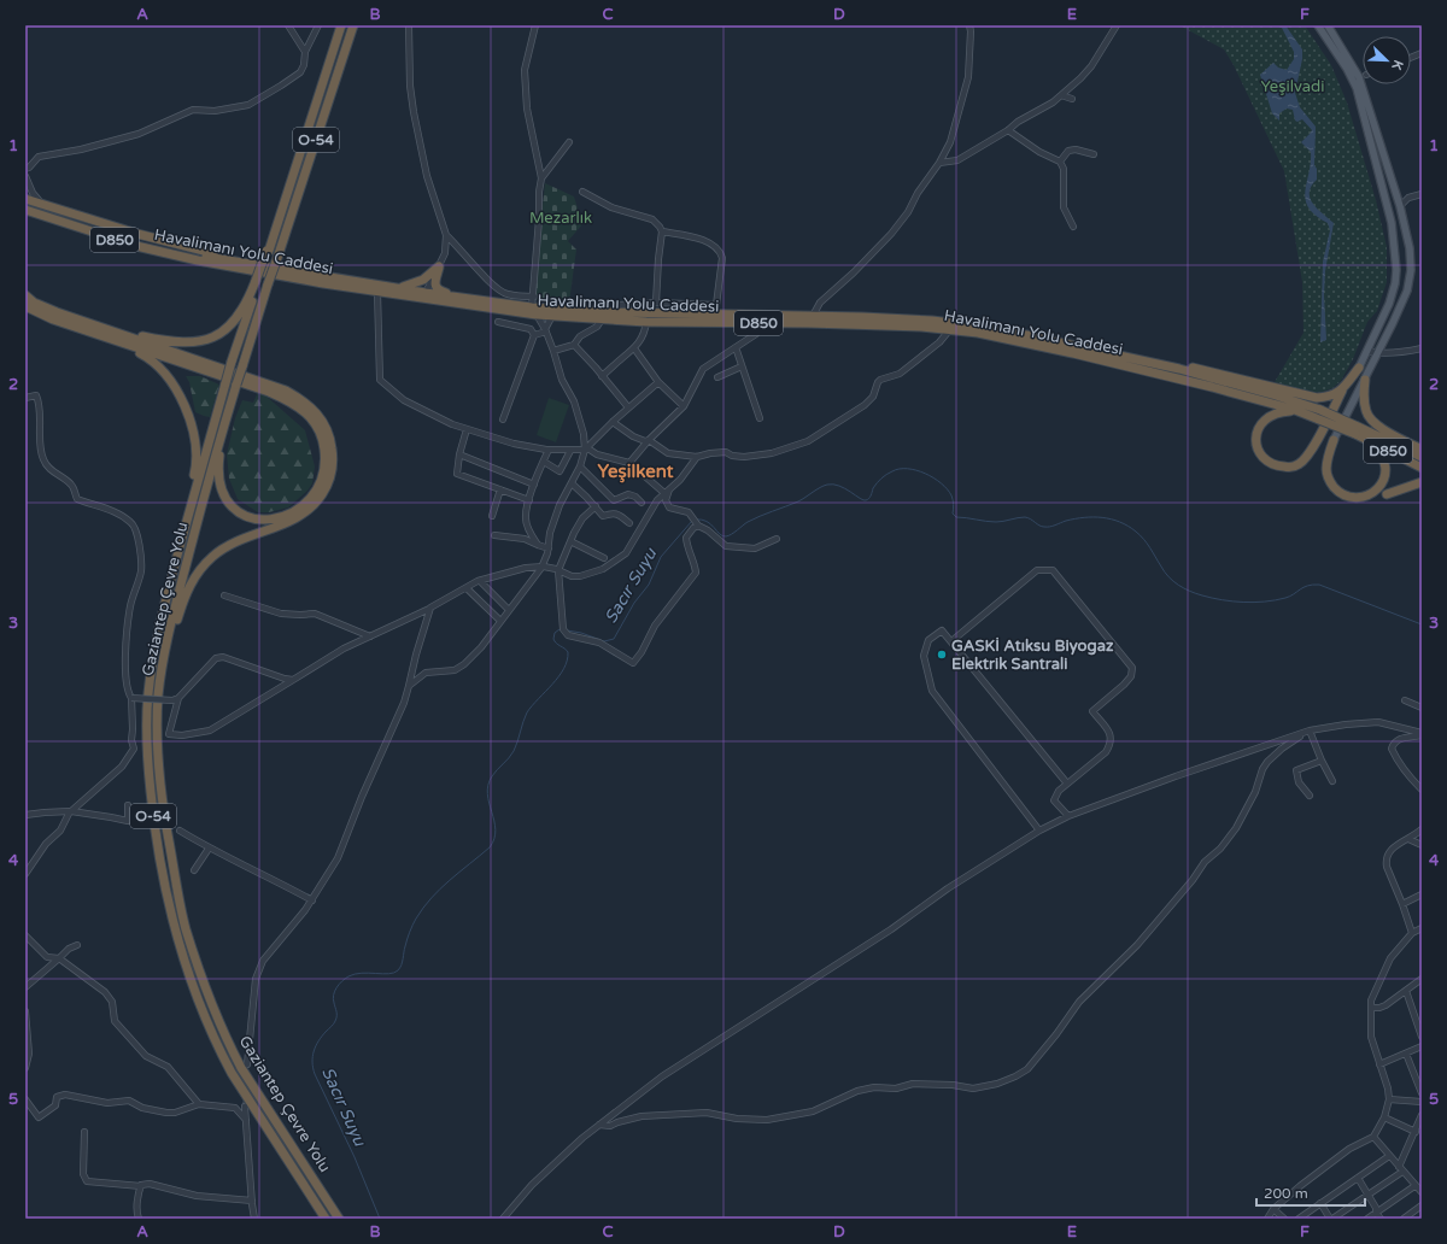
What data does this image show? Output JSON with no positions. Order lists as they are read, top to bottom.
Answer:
{
  "streets": {
    "highway": [
      "O-54",
      "D850",
      "Havalimanı Yolu Caddesi",
      "Gaziantep Çevre Yolu"
    ]
  },
  "districts": ["Yeşilkent"],
  "water": ["Sacır Suyu"],
  "parks": ["Yeşilvadi", "Mezarlık"],
  "places": ["GASKİ Atıksu Biyogaz Elektrik Santrali"],
  "scale_bar": "200 m",
  "north": "bottom right",
  "grid": {
    "columns": [
      "A",
      "B",
      "C",
      "D",
      "E",
      "F"
    ],
    "rows": [
      "1",
      "2",
      "3",
      "4",
      "5"
    ]
  }
}
